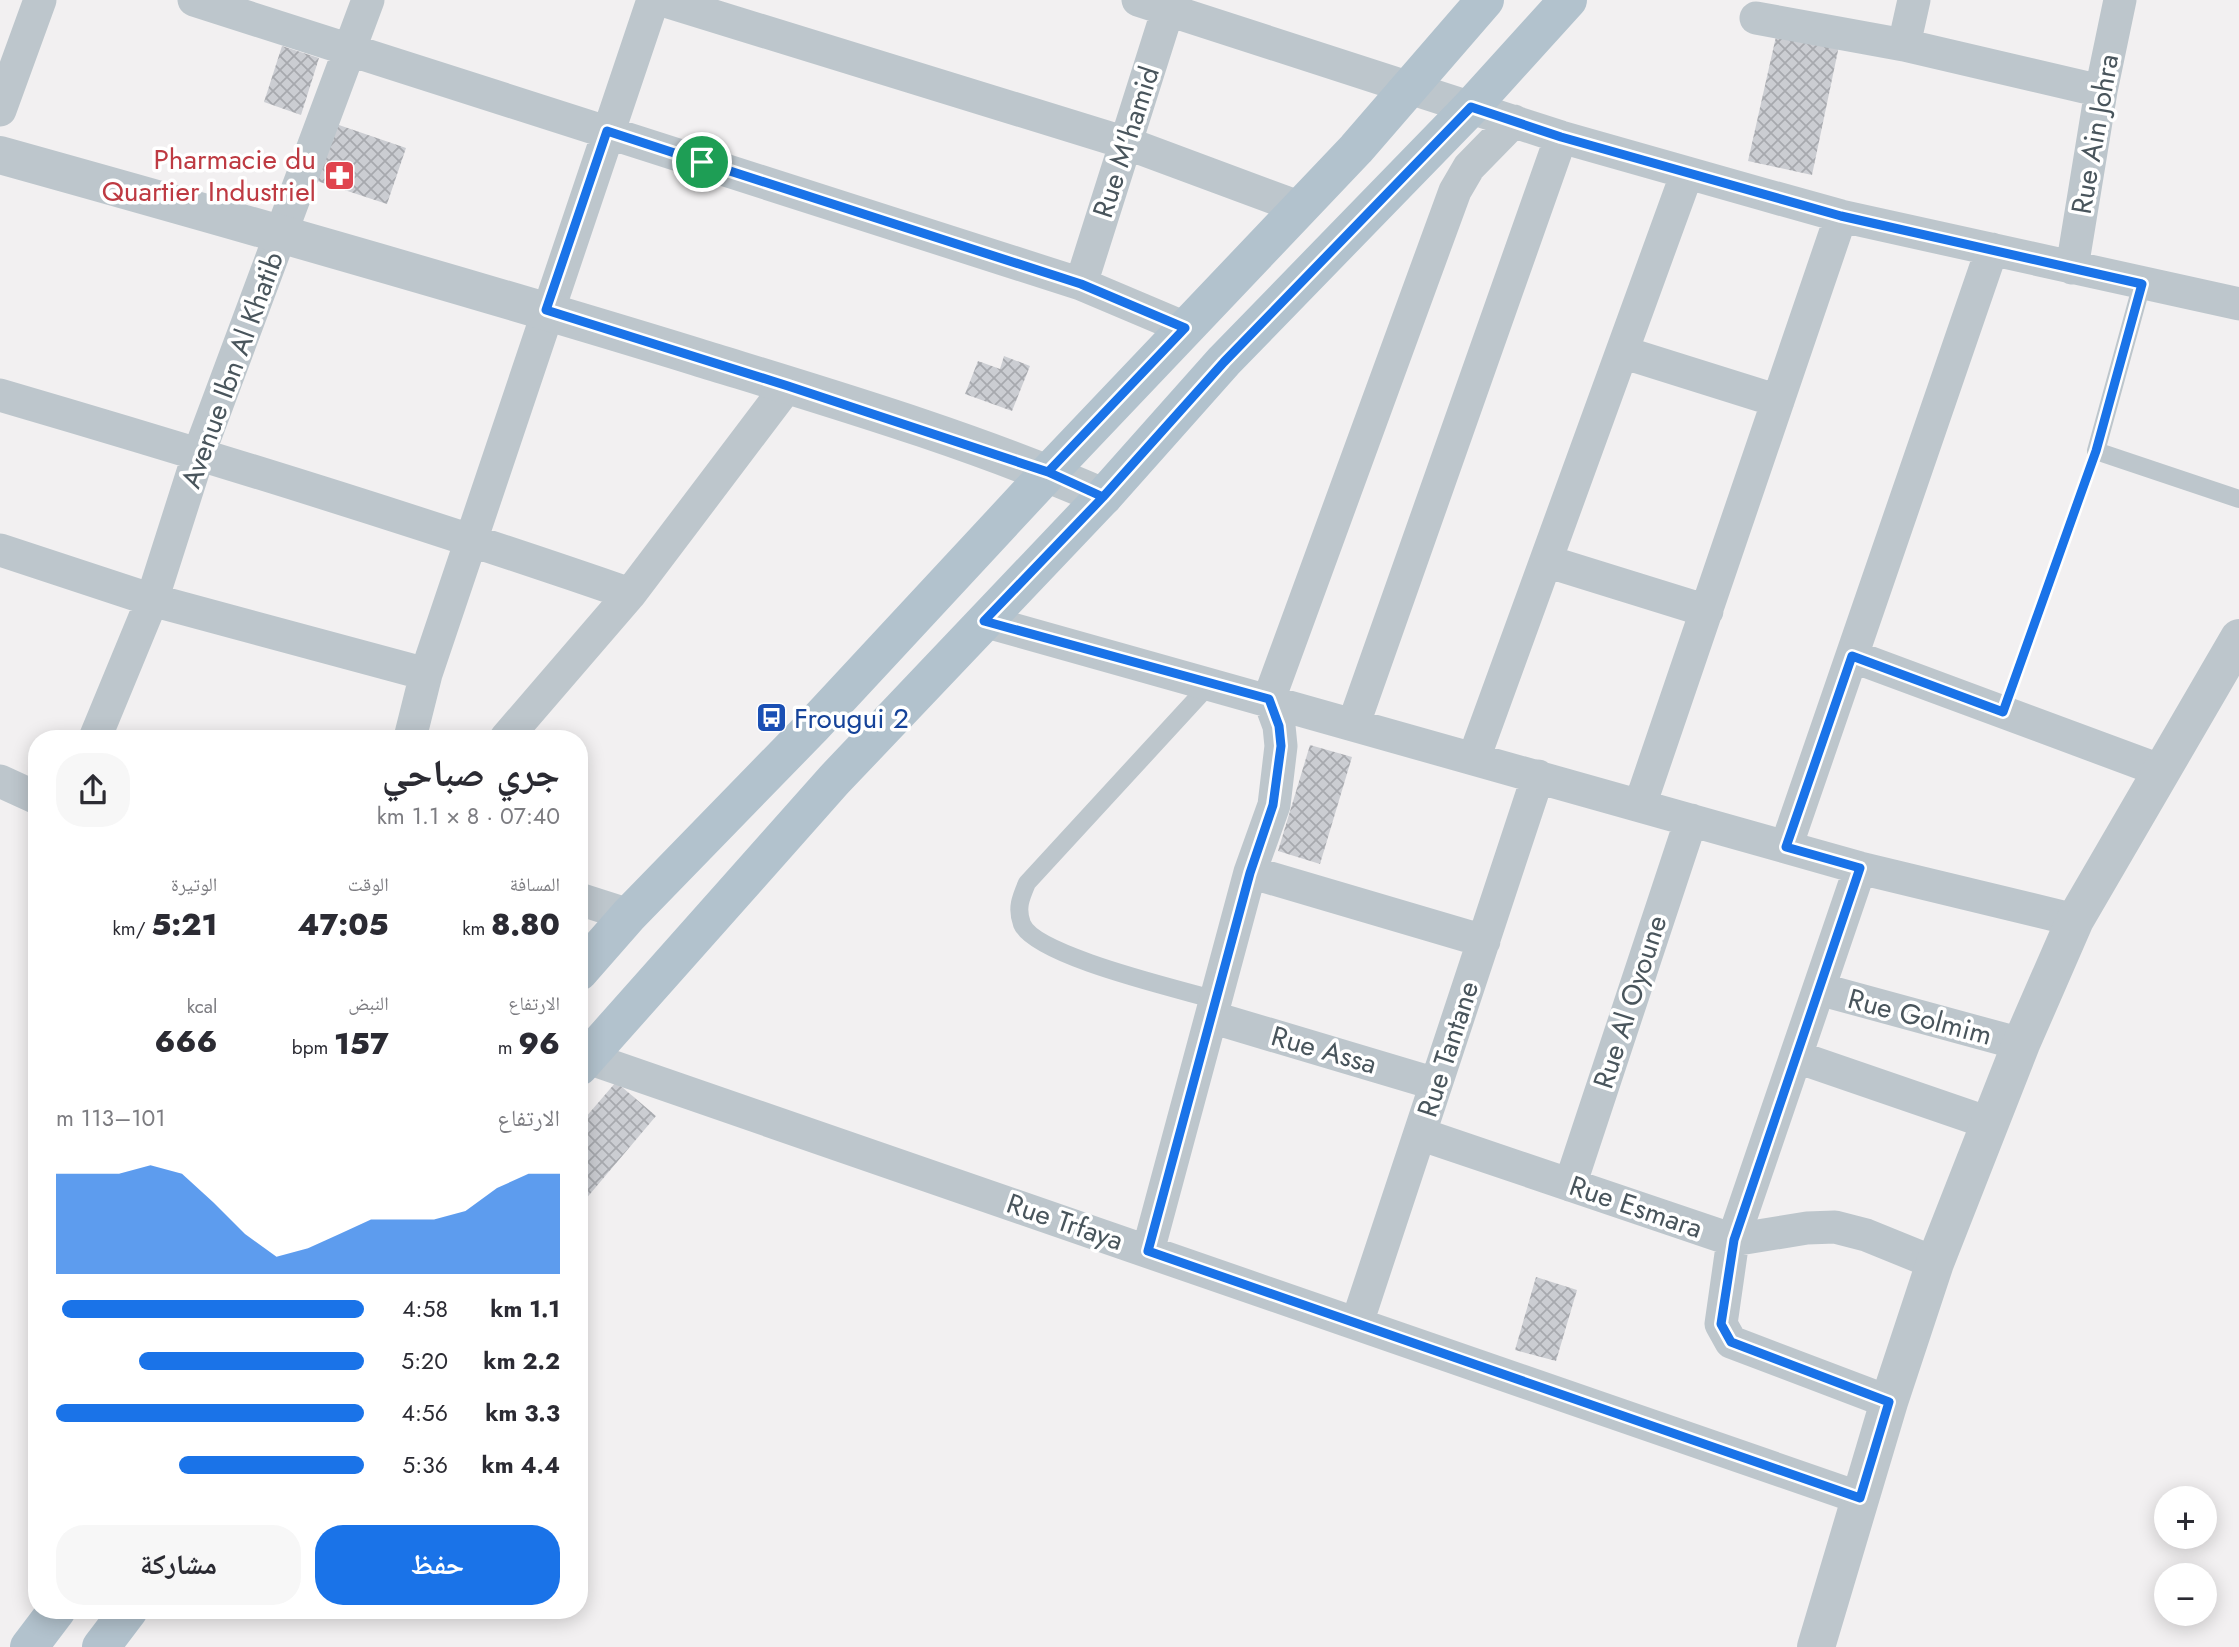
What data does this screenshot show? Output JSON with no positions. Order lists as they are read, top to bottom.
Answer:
{
  "streets": {
    "street": [
      "Rue Ain Johra",
      "Rue M'hamid",
      "Avenue Ibn Al Khatib",
      "Rue Al Oyoune",
      "Rue Golmim",
      "Rue Tantane",
      "Rue Assa",
      "Rue Esmara",
      "Rue Trfaya"
    ]
  },
  "crossings": [
    ["Rue Al Oyoune", "Rue Esmara"],
    ["Rue Tantane", "Rue Assa"],
    ["Rue Tantane", "Rue Esmara"],
    ["Rue Tantane", "Rue Trfaya"]
  ],
  "places": {
    "pharmacy": ["Pharmacie du Quartier Industriel"],
    "bus stop": ["Frougui 2"]
  },
  "page": {
    "heading": ["جري صباحي", "07:40 · 8 × 1.1 km"],
    "stats": [
      ["المسافة", "8.80 km"],
      ["الوقت", "47:05"],
      ["الوتيرة", "5:21 /km"],
      ["الارتفاع", "96 m"],
      ["النبض", "157 bpm"],
      ["kcal", "666"]
    ],
    "chart": ["الارتفاع", "101–113 m"],
    "list": [
      {
        "name": "1.1 km",
        "note": "4:58"
      },
      {
        "name": "2.2 km",
        "note": "5:20"
      },
      {
        "name": "3.3 km",
        "note": "4:56"
      },
      {
        "name": "4.4 km",
        "note": "5:36"
      }
    ],
    "map_buttons": ["+", "−"],
    "buttons": ["حفظ", "مشاركة"]
  }
}
